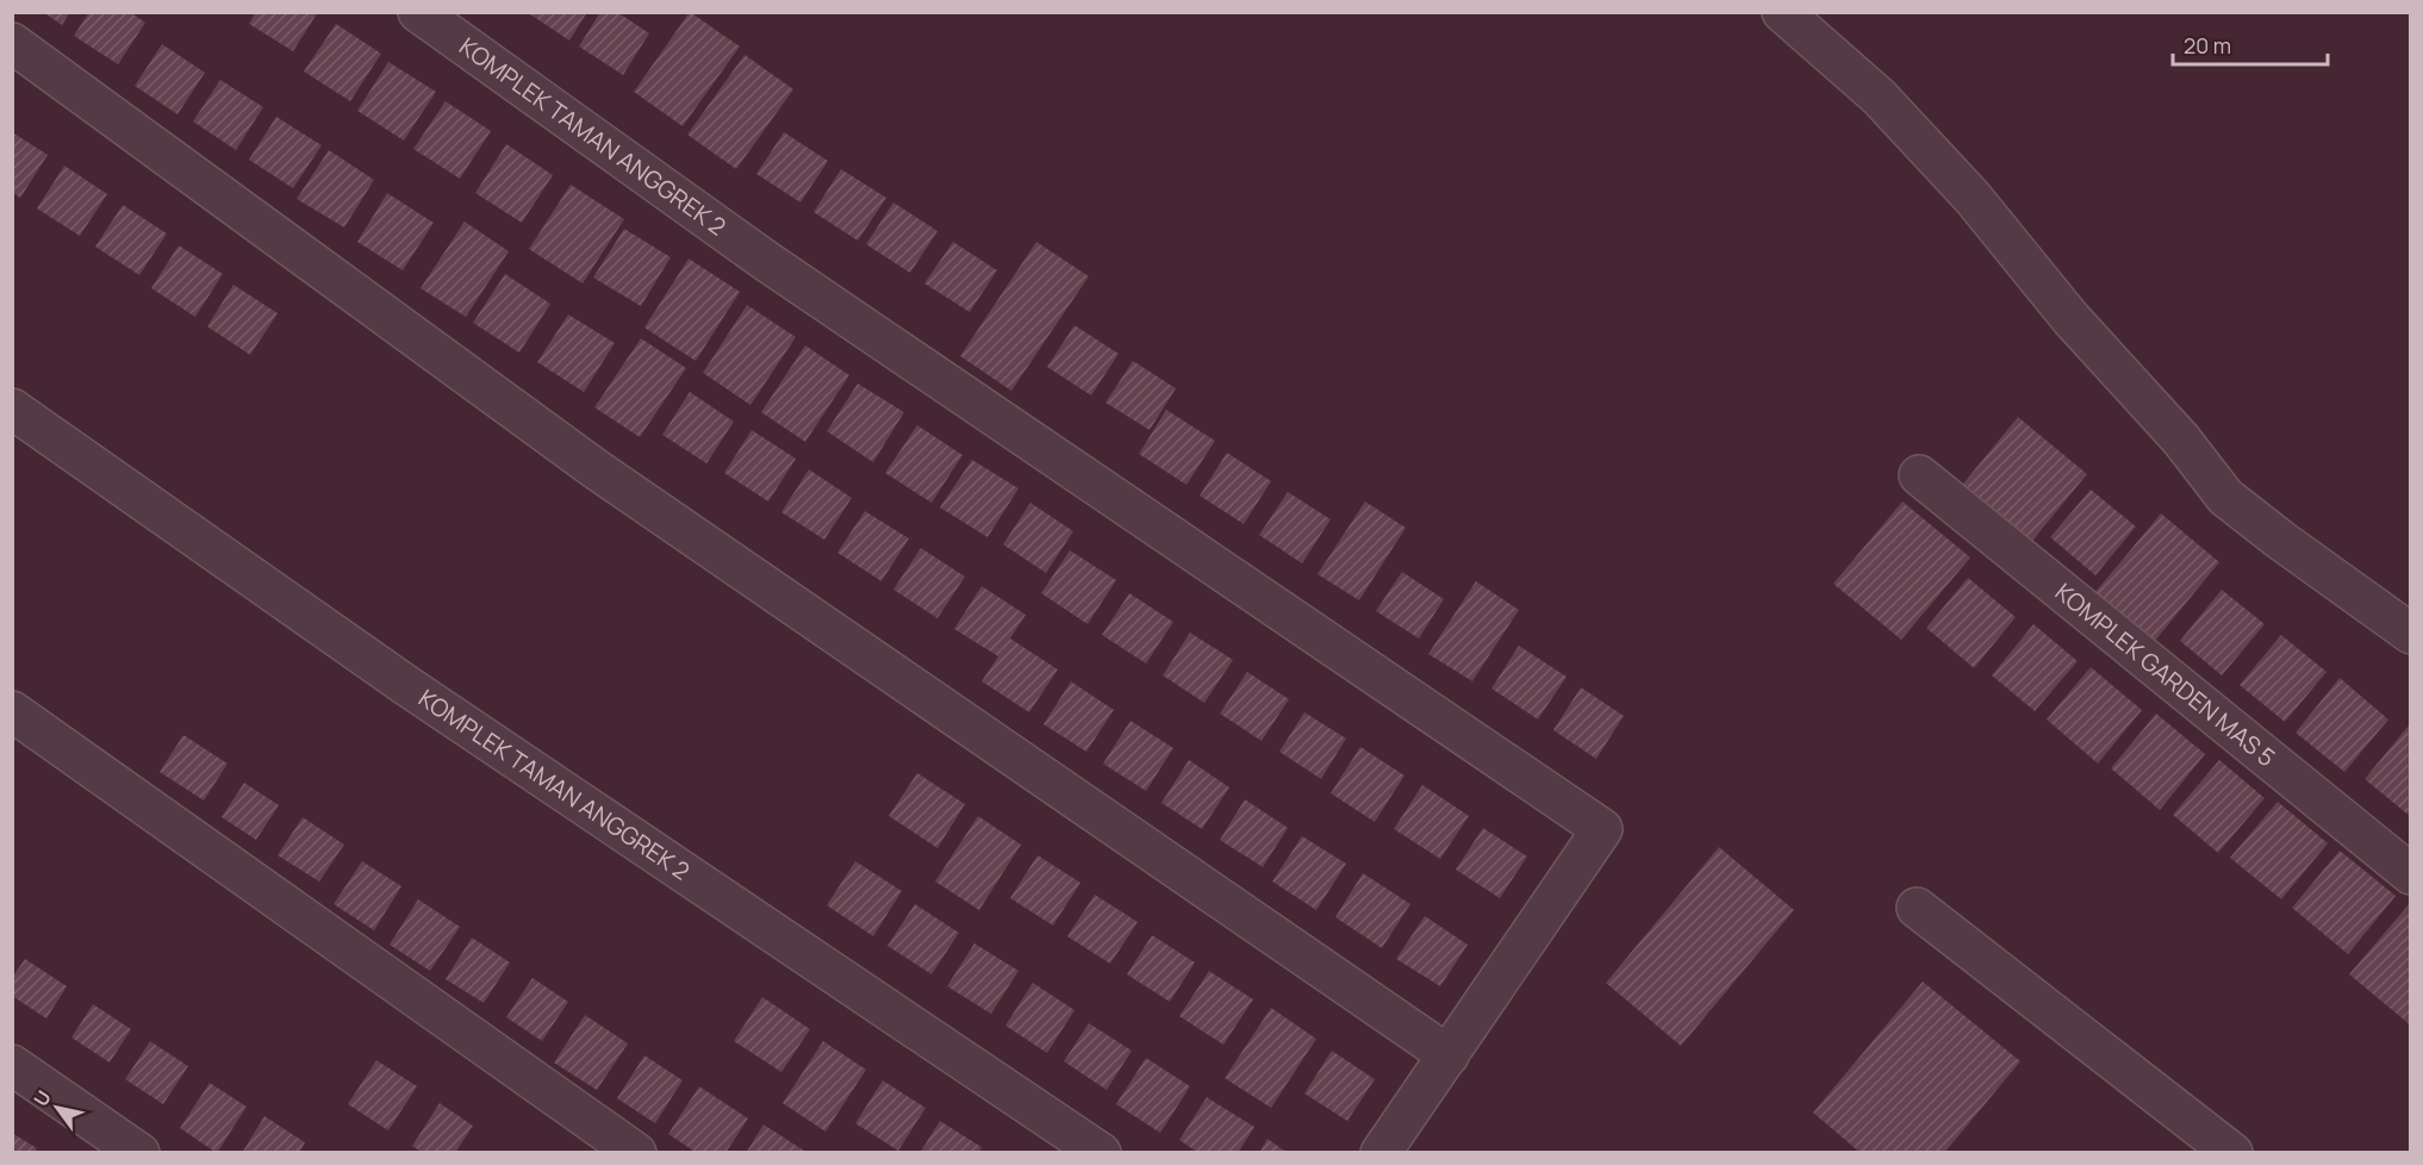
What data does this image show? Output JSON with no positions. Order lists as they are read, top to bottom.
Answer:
{
  "streets": {
    "street": ["KOMPLEK TAMAN ANGGREK 2", "KOMPLEK GARDEN MAS 5"]
  },
  "scale_bar": "20 m",
  "north": "top left"
}
